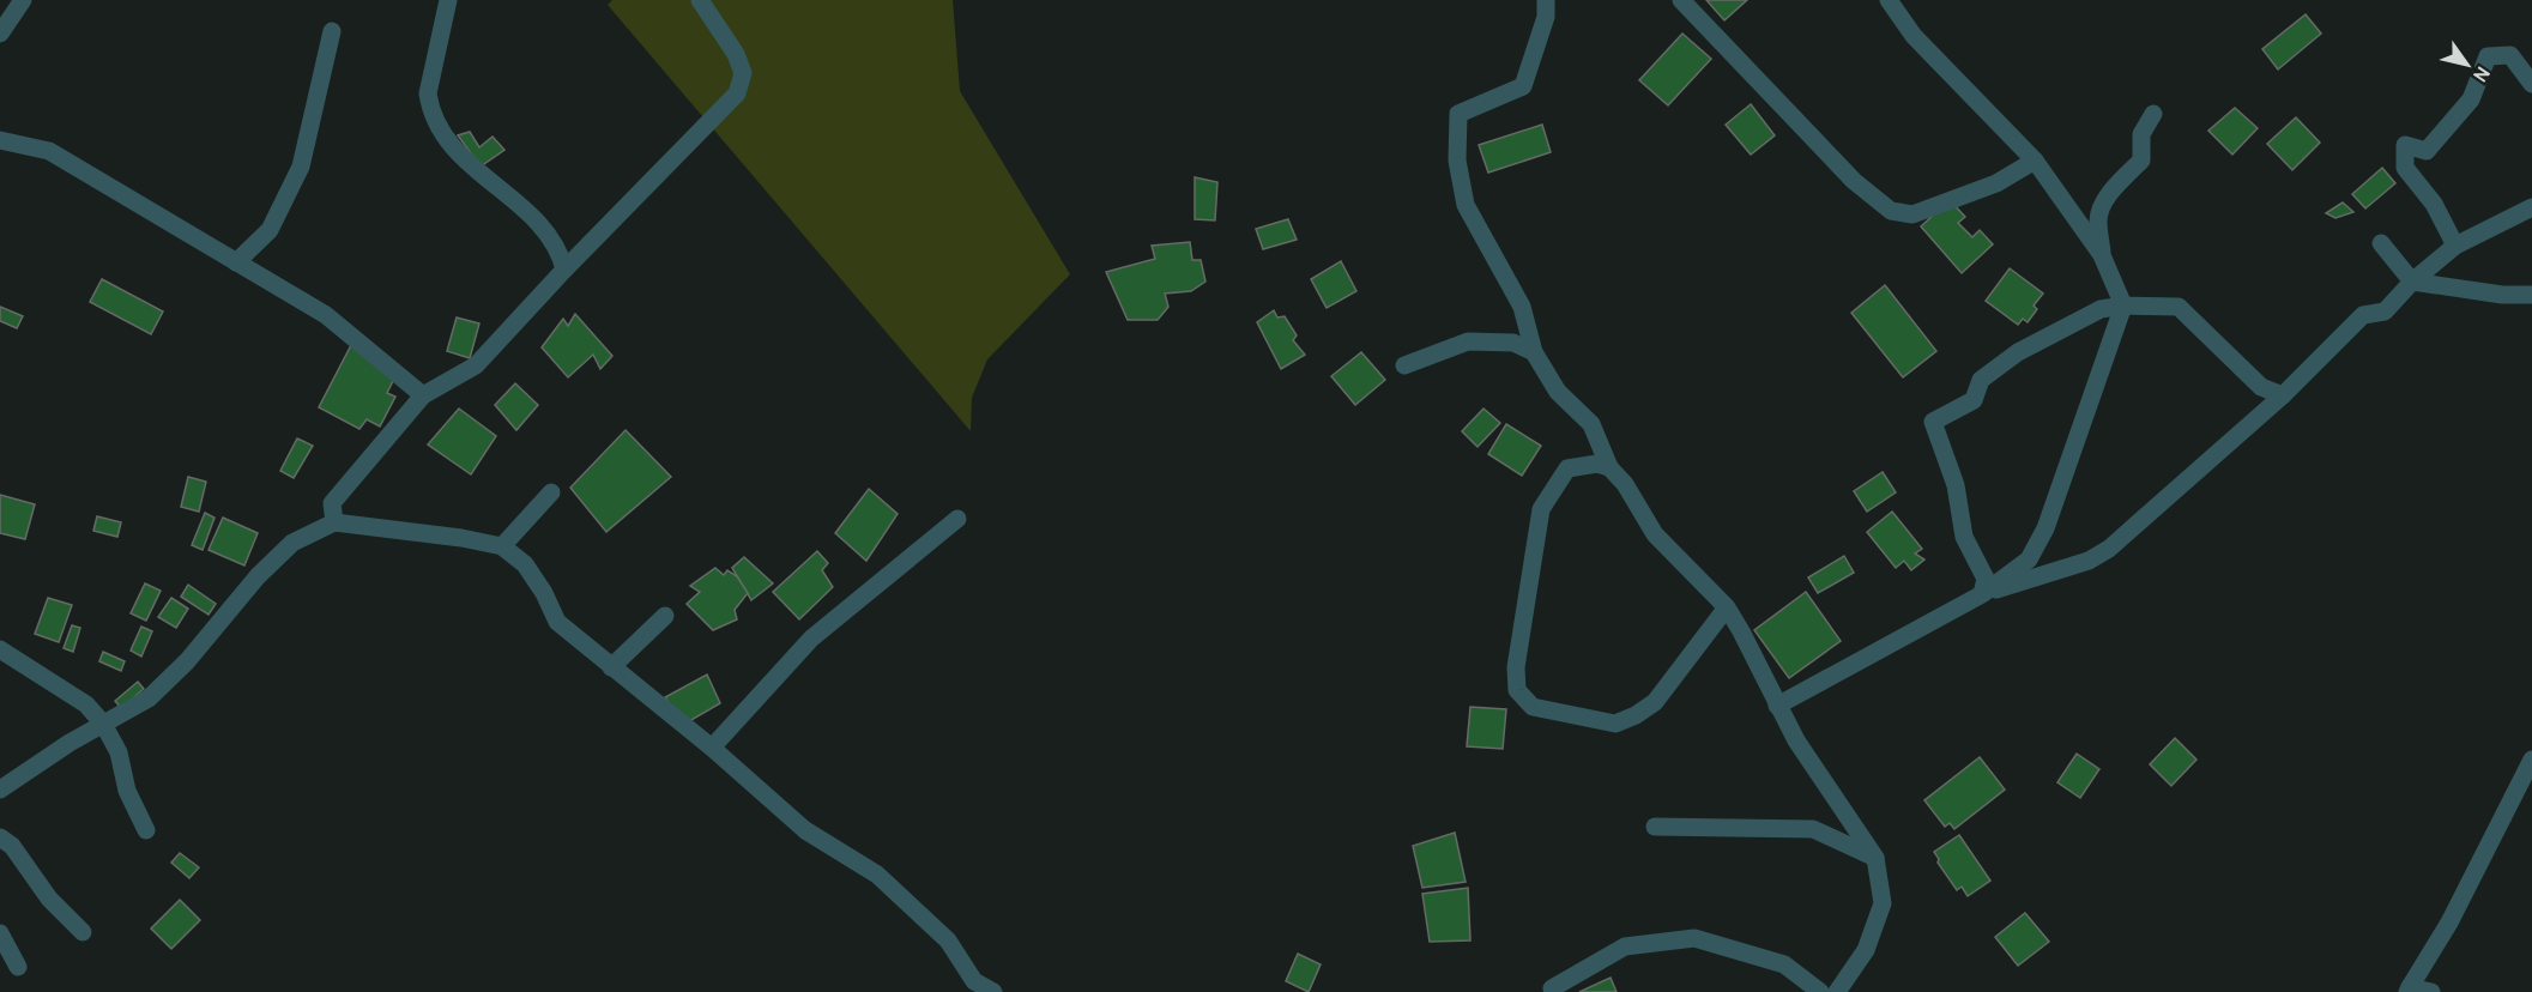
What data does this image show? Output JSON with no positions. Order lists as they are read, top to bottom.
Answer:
{
  "north": "bottom right"
}
